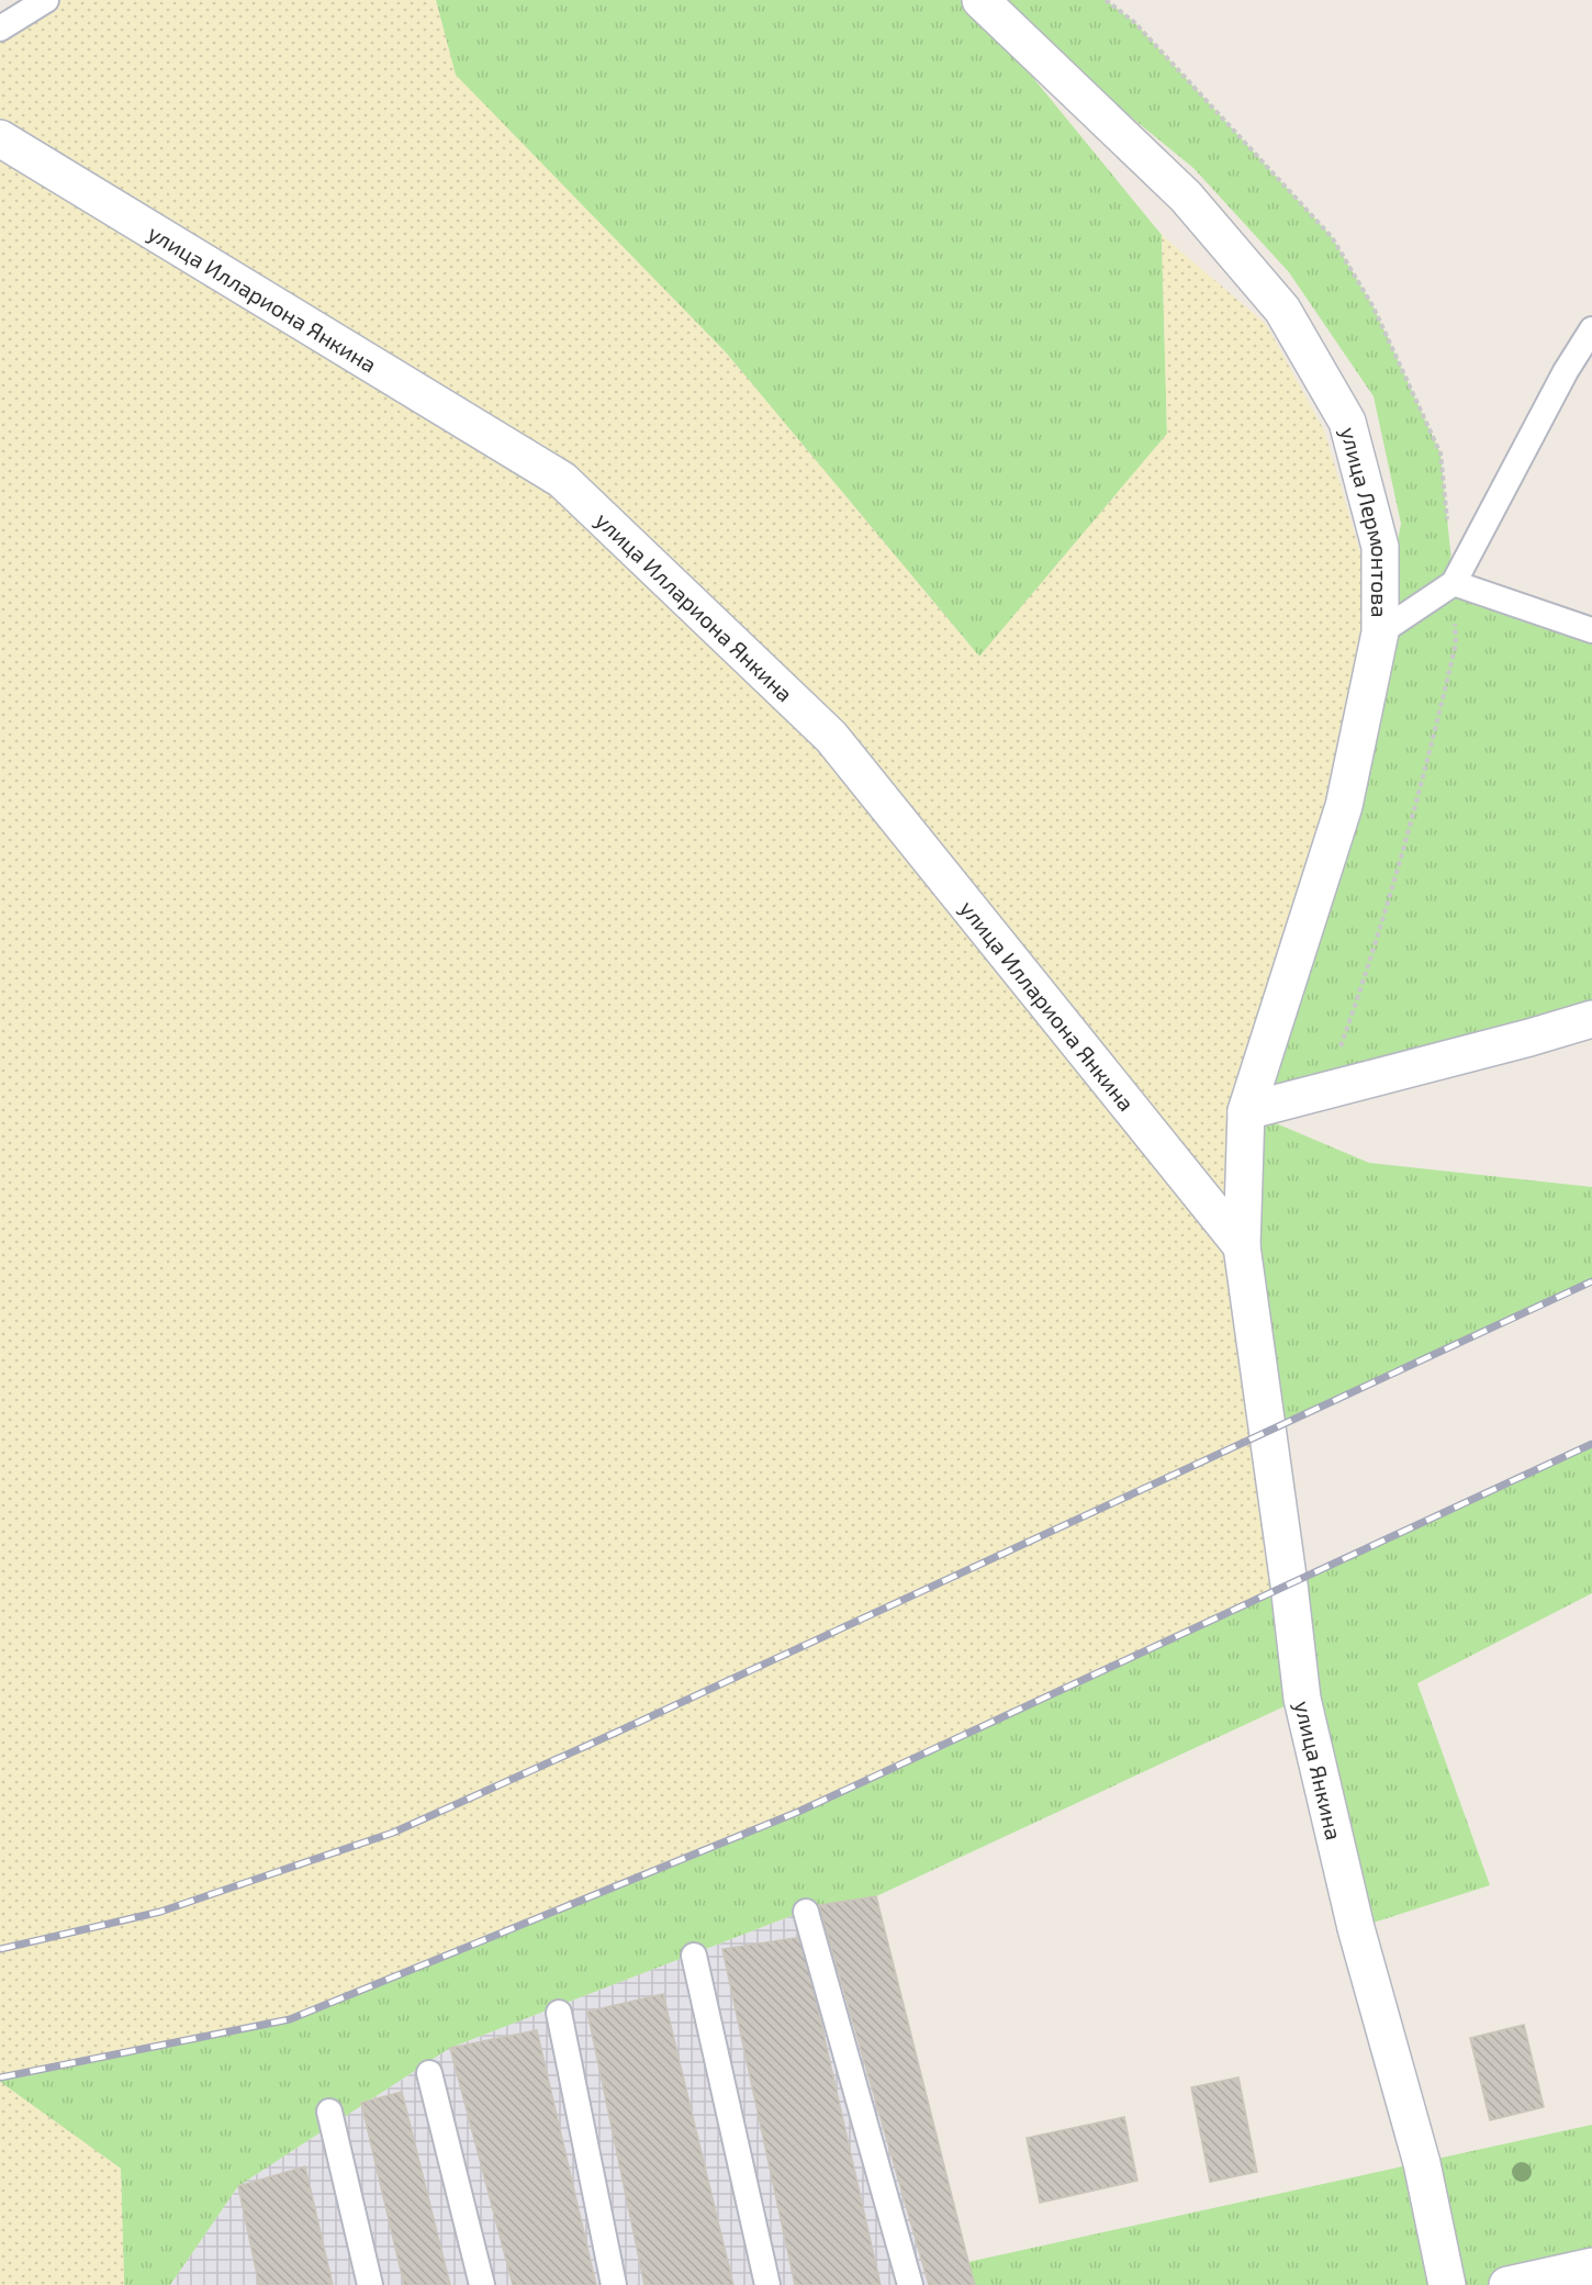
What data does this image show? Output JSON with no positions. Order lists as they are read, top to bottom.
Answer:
{
  "streets": {
    "street": ["улица Иллариона Янкина", "улица Лермонтова", "улица Янкина"]
  },
  "crossings": [
    ["улица Иллариона Янкина", "улица Лермонтова"],
    ["улица Иллариона Янкина", "улица Янкина"],
    ["улица Лермонтова", "улица Янкина"]
  ]
}
